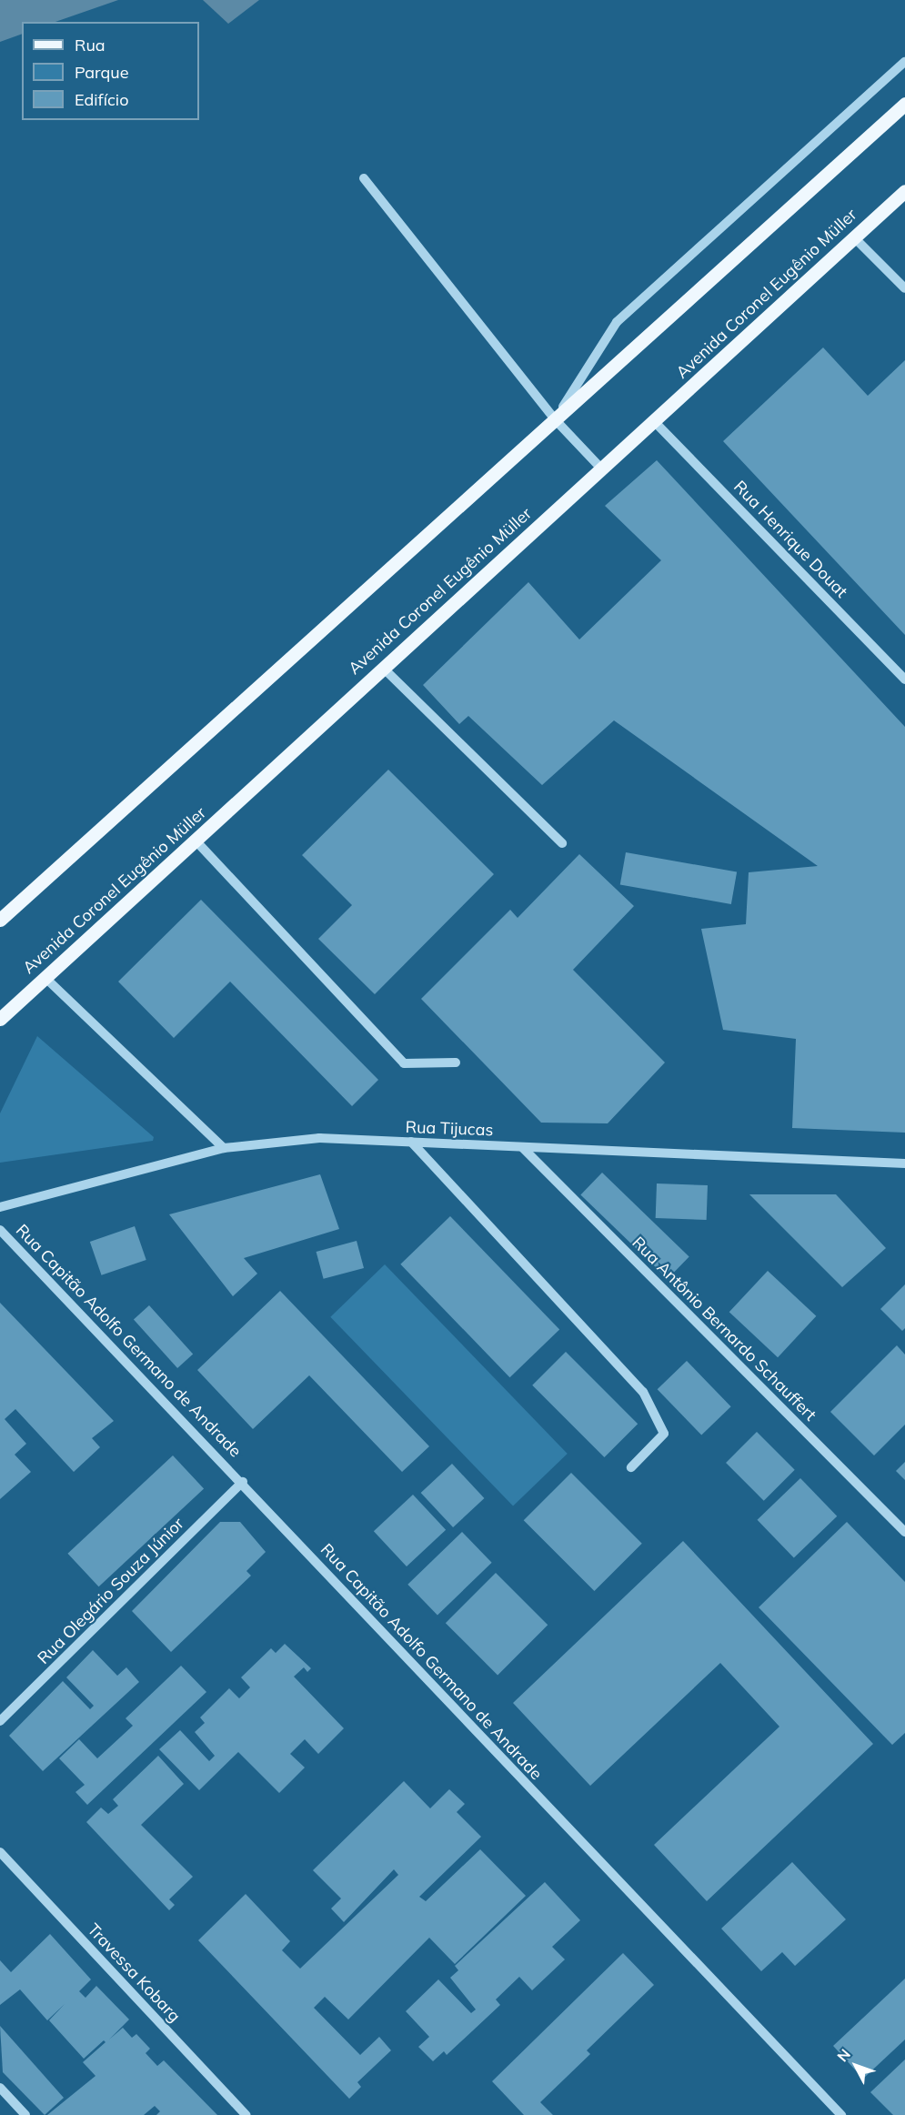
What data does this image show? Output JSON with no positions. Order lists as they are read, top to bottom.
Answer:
{
  "streets": {
    "main road": ["Avenida Coronel Eugênio Müller"],
    "street": [
      "Rua Henrique Douat",
      "Rua Tijucas",
      "Rua Antônio Bernardo Schauffert",
      "Rua Capitão Adolfo Germano de Andrade",
      "Rua Olegário Souza Júnior",
      "Travessa Kobarg"
    ]
  },
  "crossings": [
    ["Avenida Coronel Eugênio Müller", "Rua Henrique Douat"],
    ["Rua Tijucas", "Rua Antônio Bernardo Schauffert"],
    ["Rua Capitão Adolfo Germano de Andrade", "Rua Olegário Souza Júnior"]
  ],
  "legend": ["Rua", "Parque", "Edifício"],
  "north": "top left"
}
